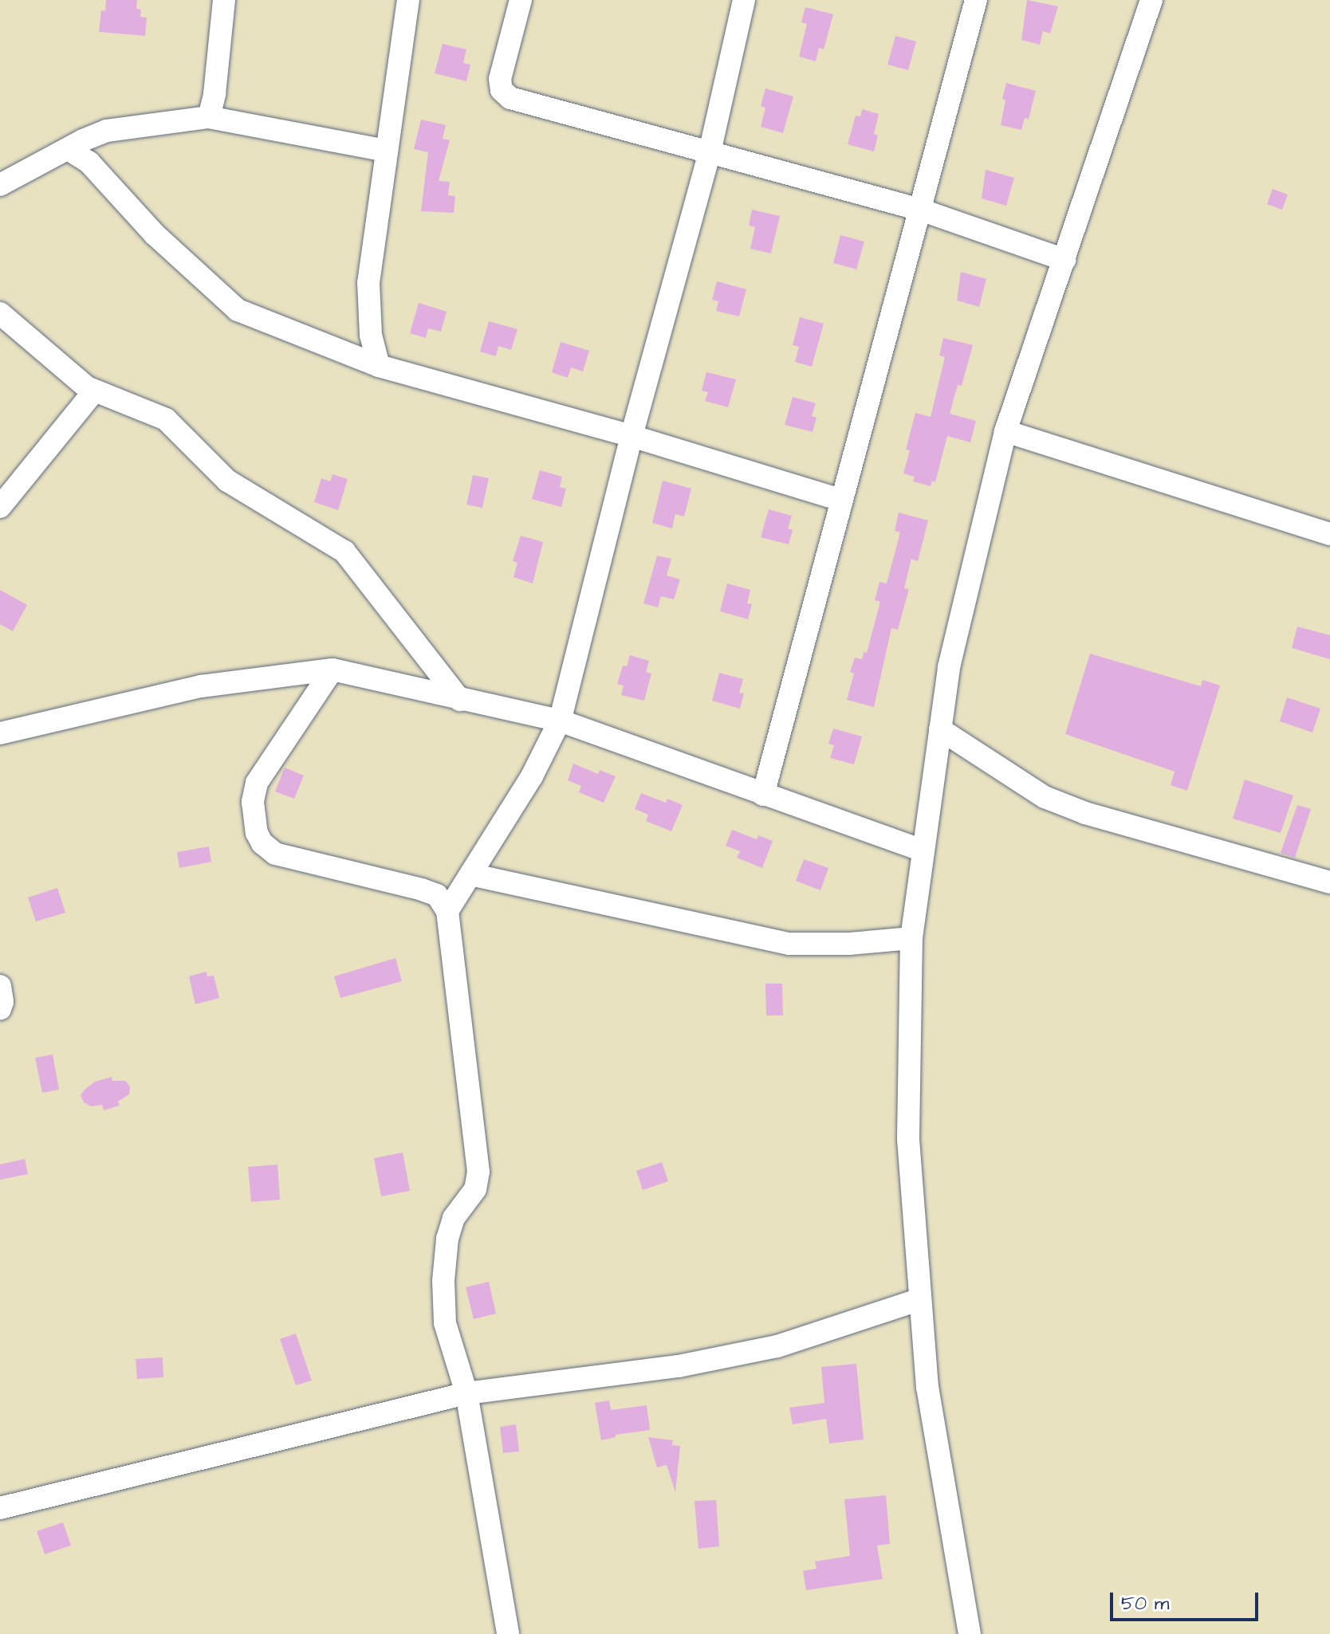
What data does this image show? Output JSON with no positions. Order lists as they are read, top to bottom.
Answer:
{
  "scale_bar": "50 m"
}
